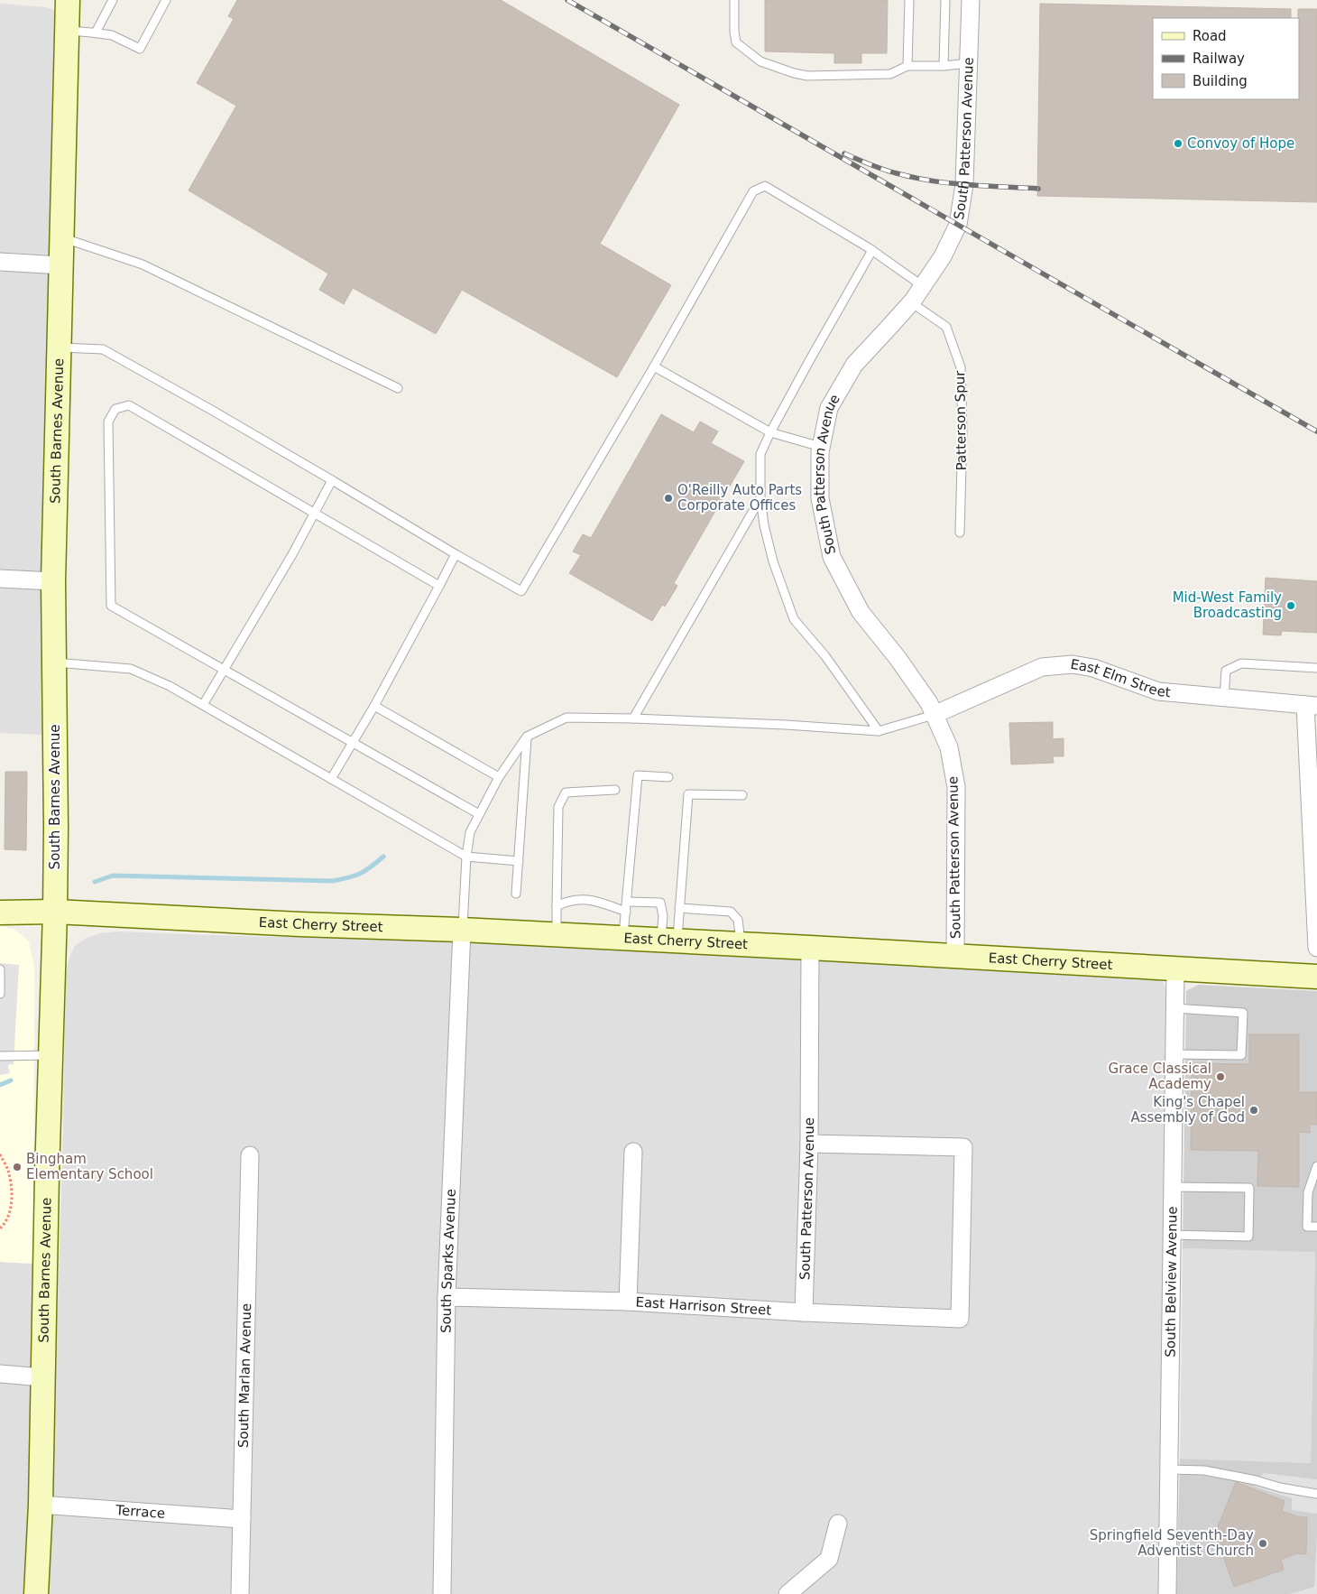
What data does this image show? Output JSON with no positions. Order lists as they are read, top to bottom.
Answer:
{
  "streets": {
    "street": [
      "South Patterson Avenue",
      "South Barnes Avenue",
      "East Elm Street",
      "East Cherry Street",
      "South Sparks Avenue",
      "South Belview Avenue",
      "East Harrison Street",
      "South Marlan Avenue",
      "Terrace"
    ],
    "lane": ["Patterson Spur"]
  },
  "crossings": [
    ["South Patterson Avenue", "Patterson Spur"],
    ["South Patterson Avenue", "East Elm Street"],
    ["South Patterson Avenue", "East Cherry Street"],
    ["South Patterson Avenue", "East Harrison Street"],
    ["South Barnes Avenue", "East Cherry Street"],
    ["South Barnes Avenue", "Terrace"],
    ["East Cherry Street", "South Sparks Avenue"],
    ["East Cherry Street", "South Belview Avenue"],
    ["South Sparks Avenue", "East Harrison Street"],
    ["South Marlan Avenue", "Terrace"]
  ],
  "places": [
    "Convoy of Hope",
    "O'Reilly Auto Parts Corporate Offices",
    "Mid-West Family Broadcasting",
    "Grace Classical Academy",
    "King's Chapel Assembly of God",
    "Bingham Elementary School",
    "Springfield Seventh-Day Adventist Church"
  ],
  "legend": ["Road", "Railway", "Building"]
}
